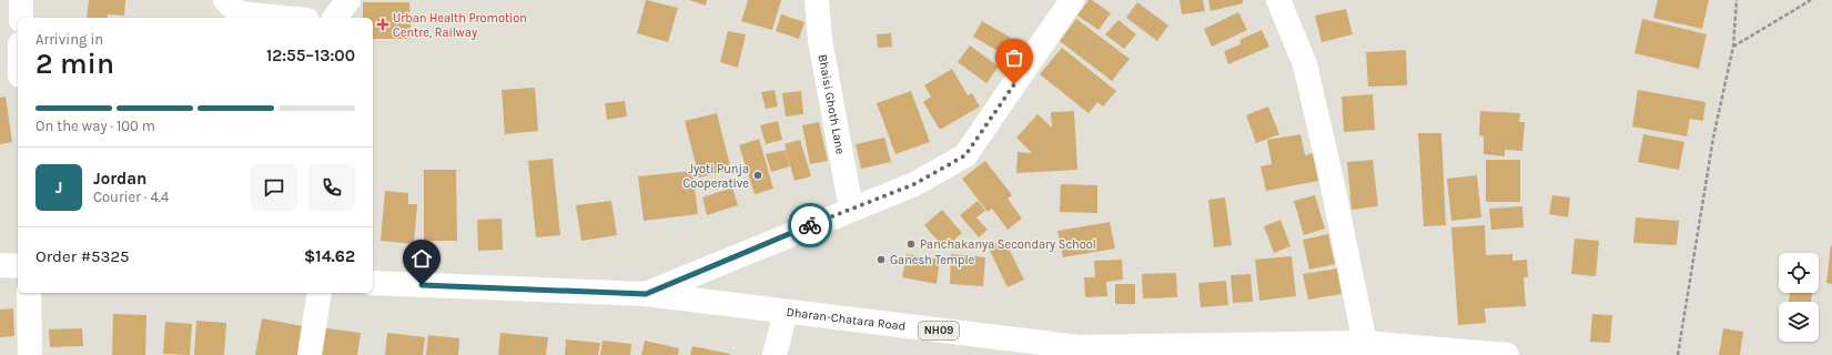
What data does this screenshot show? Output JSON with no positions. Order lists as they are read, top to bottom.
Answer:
{
  "streets": {
    "street": ["Bhaisi Ghoth Lane", "Dharan-Chatara Road", "NH09"]
  },
  "places": {
    "health": ["Urban Health Promotion Centre, Railway"],
    "other": ["Jyoti Punja Cooperative", "Panchakanya Secondary School", "Ganesh Temple"]
  },
  "page": {
    "heading": ["2 min", "Arriving in", "12:55–13:00"],
    "panel": [
      "Jordan",
      "Courier · 4.4",
      "Order #5325",
      "$14.62"
    ],
    "bar": "On the way · 100 m",
    "round": "J"
  }
}
